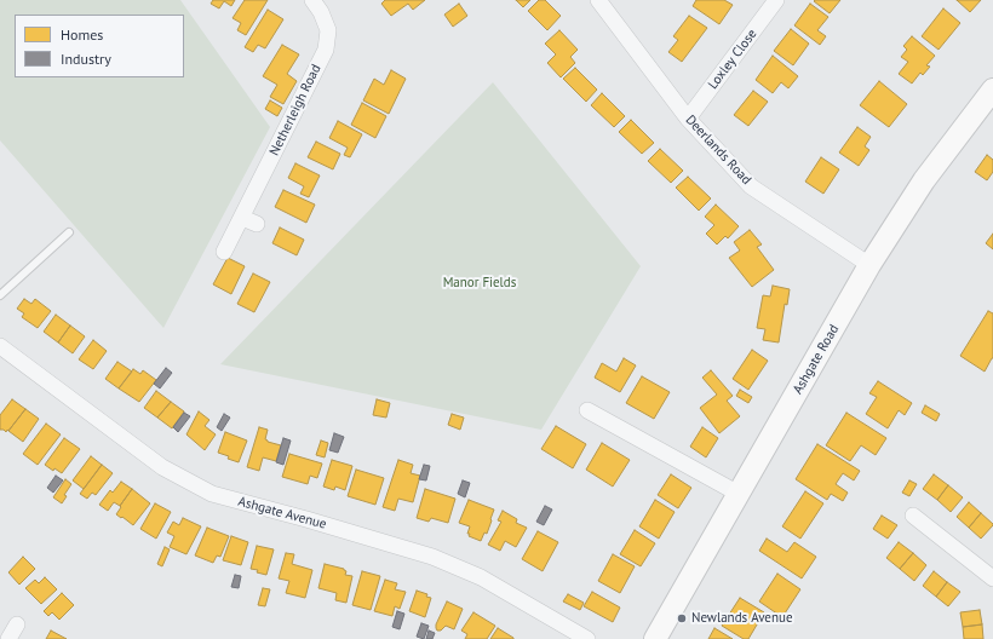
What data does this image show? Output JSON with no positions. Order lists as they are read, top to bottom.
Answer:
{
  "streets": {
    "street": [
      "Loxley Close",
      "Netherleigh Road",
      "Deerlands Road",
      "Ashgate Road",
      "Ashgate Avenue"
    ]
  },
  "crossings": [
    ["Loxley Close", "Deerlands Road"],
    ["Deerlands Road", "Ashgate Road"]
  ],
  "parks": ["Manor Fields"],
  "places": ["Newlands Avenue"],
  "legend": ["Homes", "Industry"]
}
